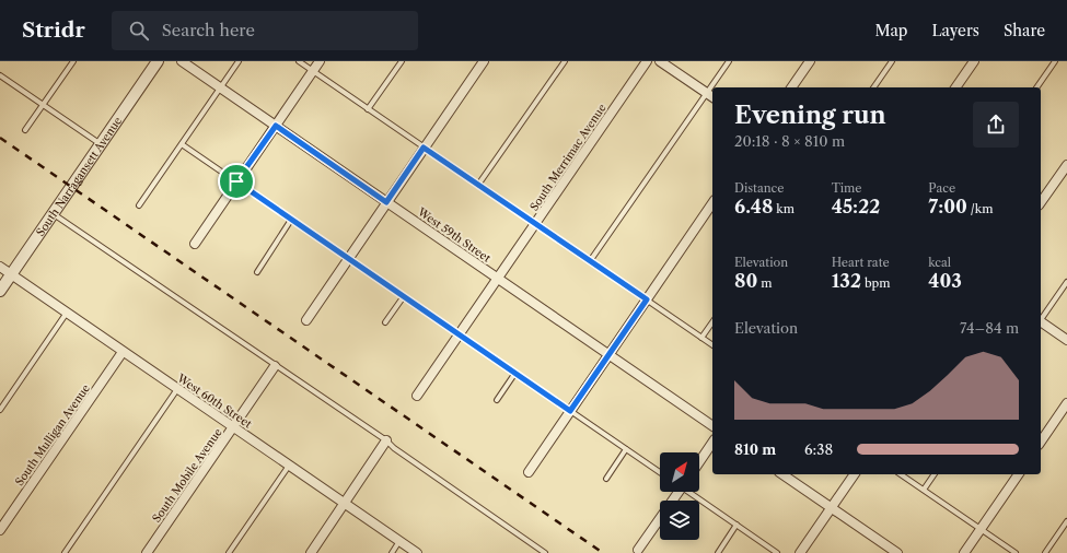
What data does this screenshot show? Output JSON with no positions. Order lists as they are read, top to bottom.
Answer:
{
  "streets": {
    "street": [
      "South Merrimac Avenue",
      "South Narragansett Avenue",
      "West 59th Street",
      "West 60th Street",
      "South Mulligan Avenue",
      "South Mobile Avenue"
    ]
  },
  "crossings": [
    ["South Merrimac Avenue", "West 59th Street"],
    ["South Narragansett Avenue", "West 60th Street"],
    ["West 60th Street", "South Mulligan Avenue"],
    ["West 60th Street", "South Mobile Avenue"]
  ],
  "north": "top right",
  "page": {
    "header": "Stridr",
    "search": "Search here",
    "nav": ["Map", "Layers", "Share"],
    "heading": ["Evening run", "20:18 · 8 × 810 m"],
    "stats": [
      ["Distance", "6.48 km"],
      ["Time", "45:22"],
      ["Pace", "7:00 /km"],
      ["Elevation", "80 m"],
      ["Heart rate", "132 bpm"],
      ["kcal", "403"]
    ],
    "chart": ["Elevation", "74–84 m"],
    "list": [
      {
        "name": "810 m",
        "note": "6:38"
      }
    ]
  }
}
